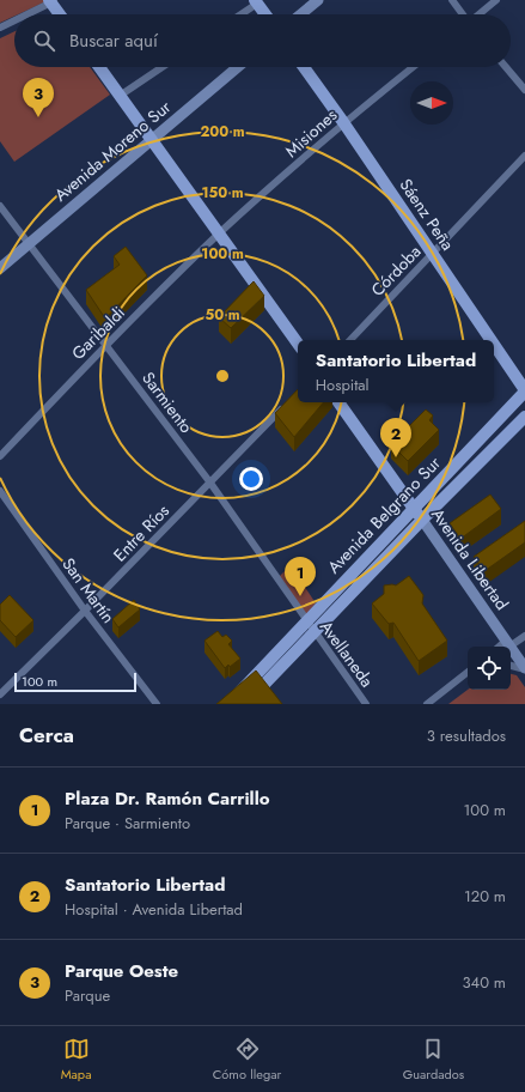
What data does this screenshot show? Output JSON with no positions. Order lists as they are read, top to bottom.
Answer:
{
  "streets": {
    "main road": ["Sáenz Peña", "Avenida Belgrano Sur", "Avenida Libertad"],
    "street": [
      "Misiones",
      "Avenida Moreno Sur",
      "Córdoba",
      "Garibaldi",
      "Sarmiento",
      "Entre Ríos",
      "San Martín",
      "Avellaneda"
    ]
  },
  "crossings": [
    ["Misiones", "Sáenz Peña"],
    ["Misiones", "Garibaldi"],
    ["Avenida Moreno Sur", "Sarmiento"],
    ["Sáenz Peña", "Córdoba"],
    ["Sáenz Peña", "Avenida Belgrano Sur"],
    ["Garibaldi", "Sarmiento"],
    ["Sarmiento", "Avenida Belgrano Sur"],
    ["Sarmiento", "Entre Ríos"],
    ["Sarmiento", "Avellaneda"],
    ["Avenida Belgrano Sur", "Avenida Libertad"],
    ["Avenida Belgrano Sur", "Avellaneda"],
    ["Entre Ríos", "San Martín"]
  ],
  "scale_bar": "100 m",
  "north": "right",
  "page": {
    "search": "Buscar aquí",
    "pins": ["3", "2", "1"],
    "popup": ["Santatorio Libertad", "Hospital"],
    "scale": "100 m",
    "heading": ["Cerca", "3 resultados"],
    "list": [
      {
        "mark": "1",
        "name": "Plaza Dr. Ramón Carrillo",
        "note": "Parque · Sarmiento",
        "value": "100 m"
      },
      {
        "mark": "2",
        "name": "Santatorio Libertad",
        "note": "Hospital · Avenida Libertad",
        "value": "120 m"
      },
      {
        "mark": "3",
        "name": "Parque Oeste",
        "note": "Parque",
        "value": "340 m"
      }
    ],
    "nav": ["Mapa", "Cómo llegar", "Guardados"]
  },
  "rings": [
    "200 m",
    "150 m",
    "100 m",
    "50 m"
  ]
}
